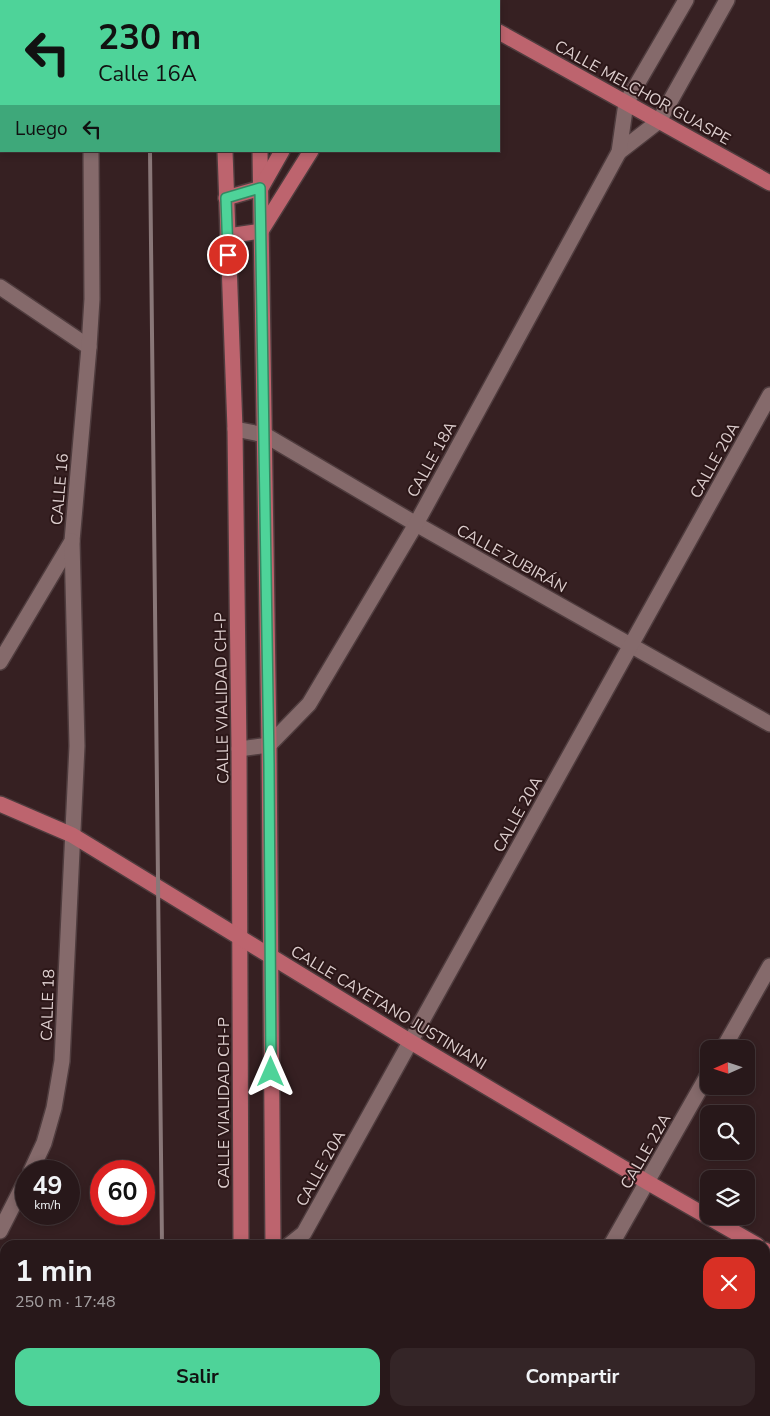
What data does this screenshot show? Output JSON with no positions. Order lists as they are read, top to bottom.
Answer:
{
  "streets": {
    "main road": ["CALLE MELCHOR GUASPE", "CALLE VIALIDAD CH-P", "CALLE CAYETANO JUSTINIANI"],
    "street": [
      "CALLE 18A",
      "CALLE 20A",
      "CALLE 16",
      "CALLE ZUBIRÁN",
      "CALLE 18",
      "CALLE 22A"
    ]
  },
  "crossings": [
    ["CALLE MELCHOR GUASPE", "CALLE 18A"],
    ["CALLE 18A", "CALLE ZUBIRÁN"],
    ["CALLE 20A", "CALLE ZUBIRÁN"],
    ["CALLE 20A", "CALLE CAYETANO JUSTINIANI"],
    ["CALLE 16", "CALLE 18"],
    ["CALLE ZUBIRÁN", "CALLE VIALIDAD CH-P"],
    ["CALLE VIALIDAD CH-P", "CALLE CAYETANO JUSTINIANI"],
    ["CALLE 18", "CALLE CAYETANO JUSTINIANI"],
    ["CALLE CAYETANO JUSTINIANI", "CALLE 22A"]
  ],
  "north": "left",
  "page": {
    "turn": ["230 m", "Calle 16A"],
    "then": "Luego",
    "speed": "49 km/h",
    "limit": "60",
    "heading": ["1 min", "250 m · 17:48"],
    "buttons": ["Salir", "Compartir"]
  }
}
